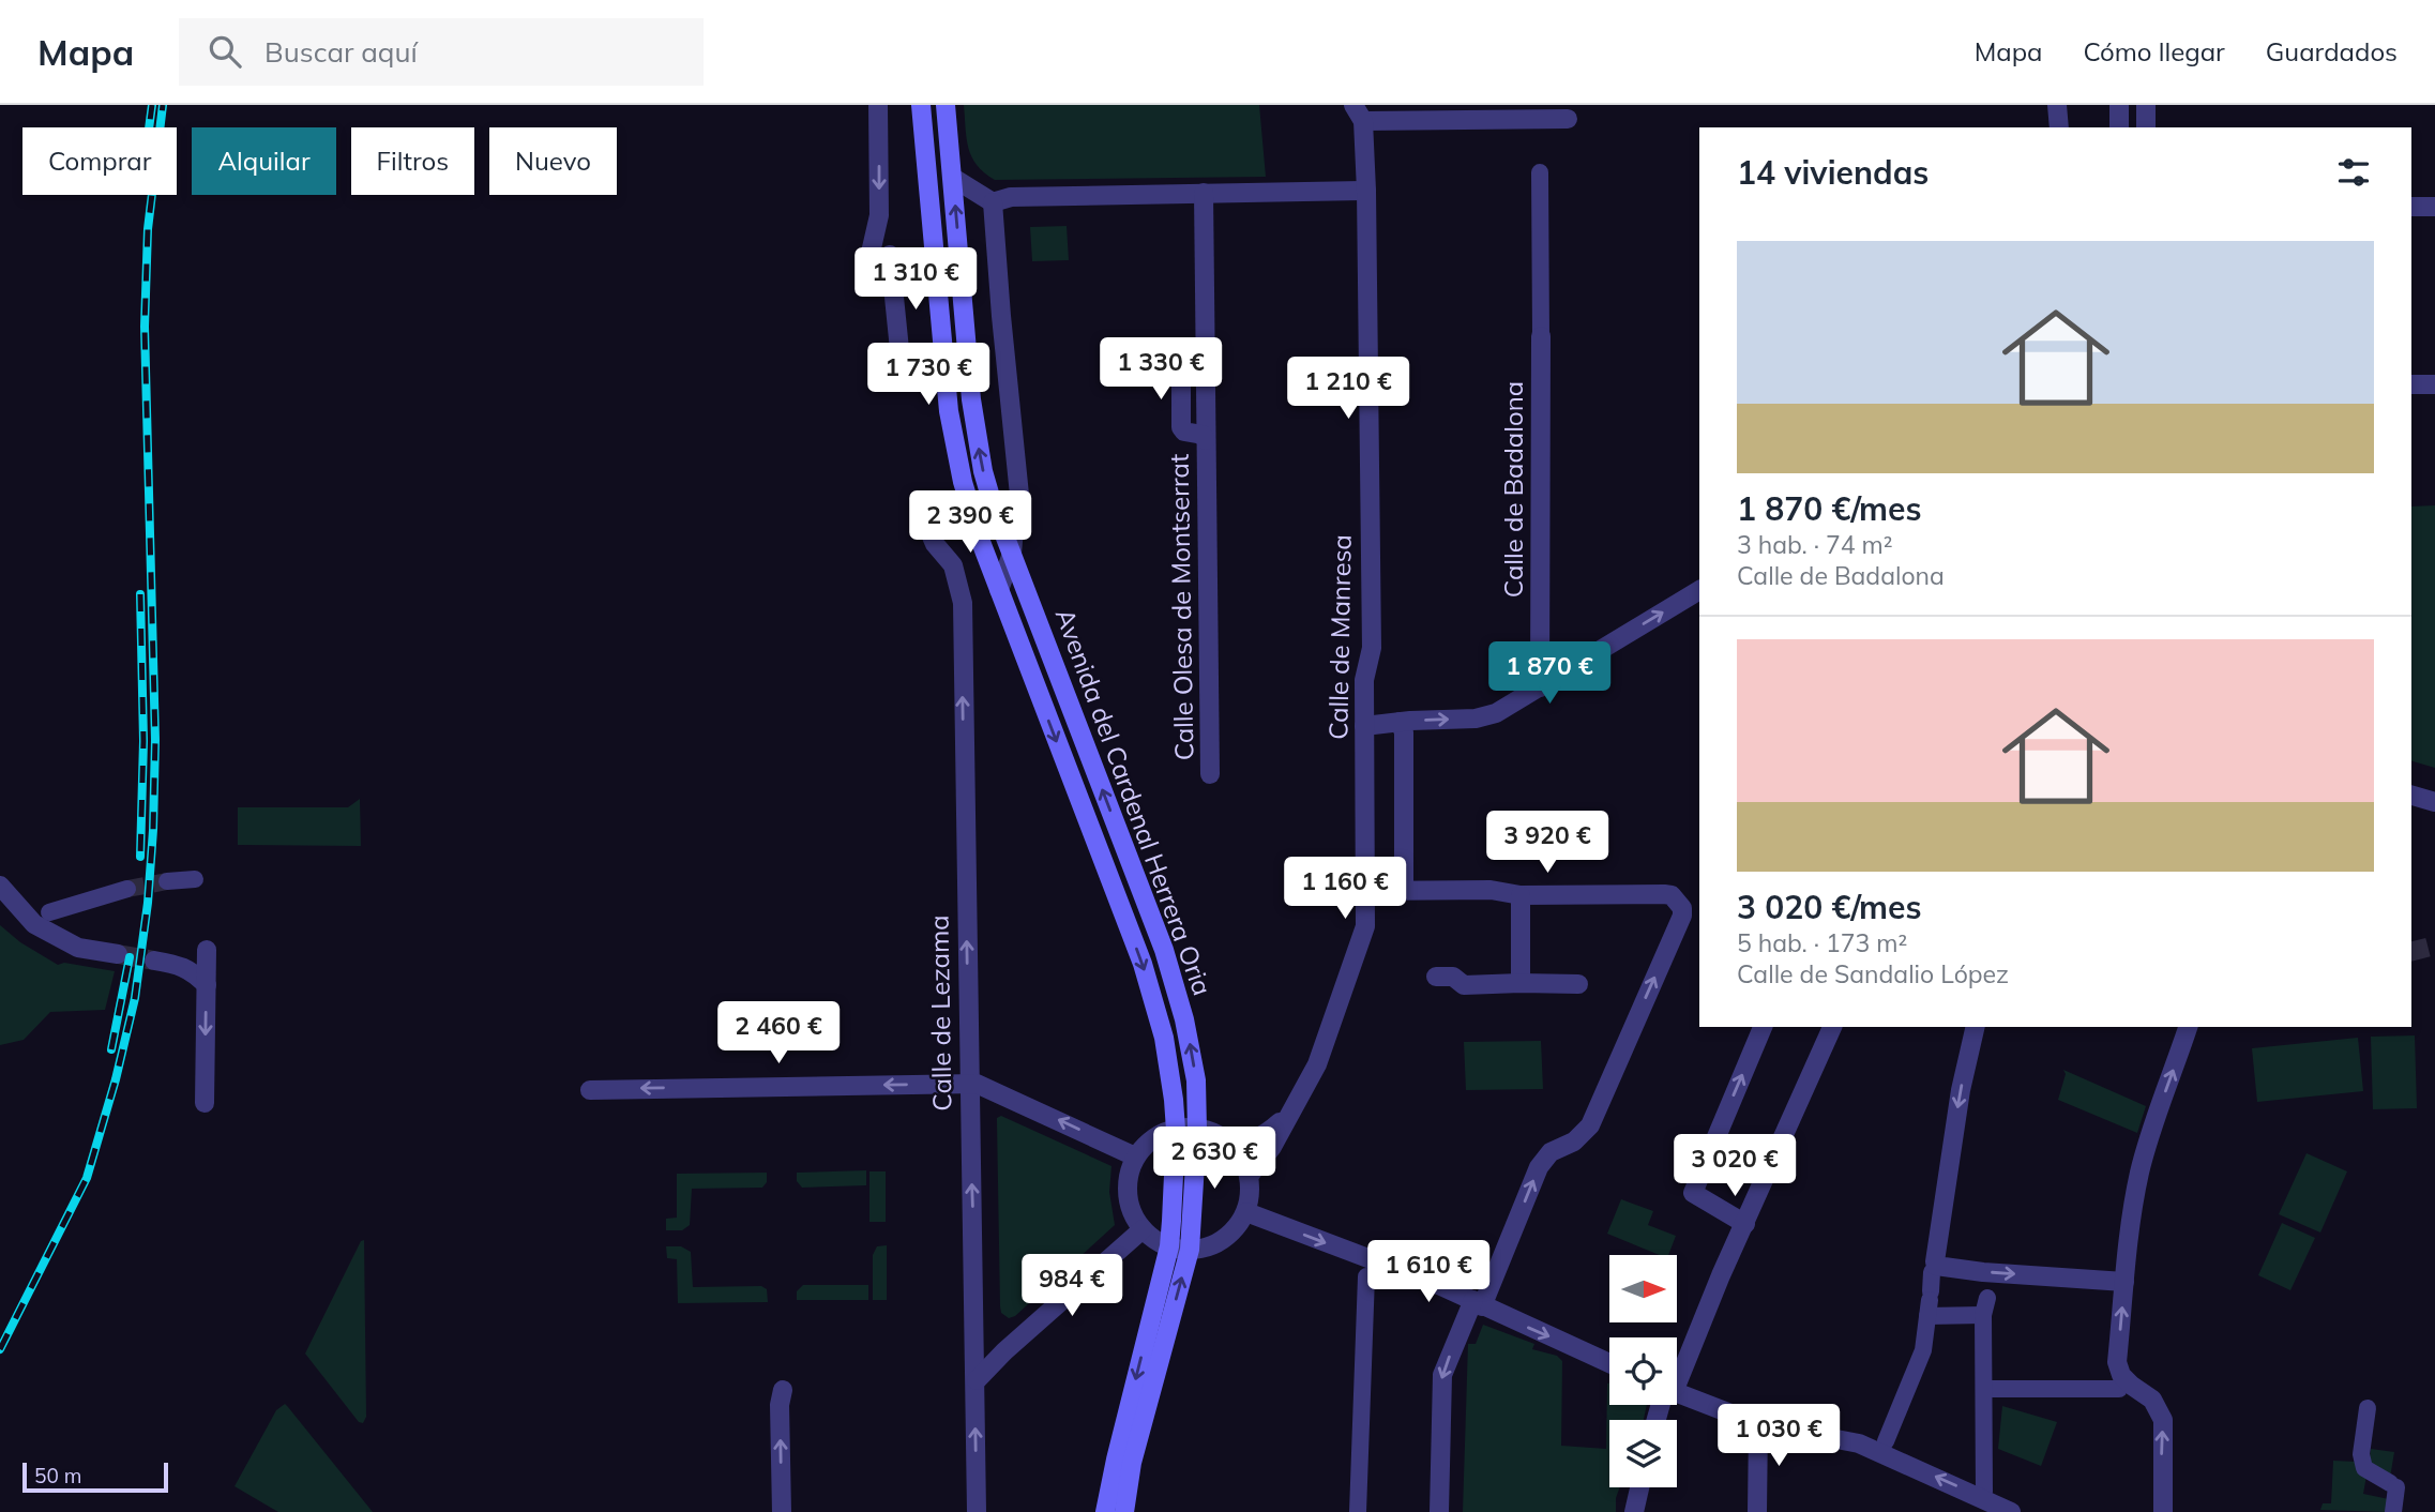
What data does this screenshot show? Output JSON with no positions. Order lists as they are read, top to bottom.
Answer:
{
  "streets": {
    "main road": ["Avenida del Cardenal Herrera Oria"],
    "street": [
      "Calle de Badalona",
      "Calle Olesa de Montserrat",
      "Calle de Manresa",
      "Calle de Lezama"
    ]
  },
  "one_way": ["Calle de Lezama"],
  "scale_bar": "50 m",
  "north": "right",
  "page": {
    "header": "Mapa",
    "search": "Buscar aquí",
    "nav": ["Mapa", "Cómo llegar", "Guardados"],
    "chip": [
      "Comprar",
      "Alquilar",
      "Filtros",
      "Nuevo"
    ],
    "heading": "14 viviendas",
    "list": [
      {
        "name": "1 870 €/mes",
        "note": "3 hab. · 74 m² · Calle de Badalona"
      },
      {
        "name": "3 020 €/mes",
        "note": "5 hab. · 173 m² · Calle de Sandalio López"
      }
    ],
    "price": [
      "1 310 €",
      "1 330 €",
      "1 730 €",
      "1 210 €",
      "2 390 €",
      "1 870 €",
      "3 920 €",
      "1 160 €",
      "2 460 €",
      "2 630 €",
      "3 020 €",
      "1 610 €",
      "984 €",
      "1 030 €"
    ],
    "scale": "50 m"
  }
}
